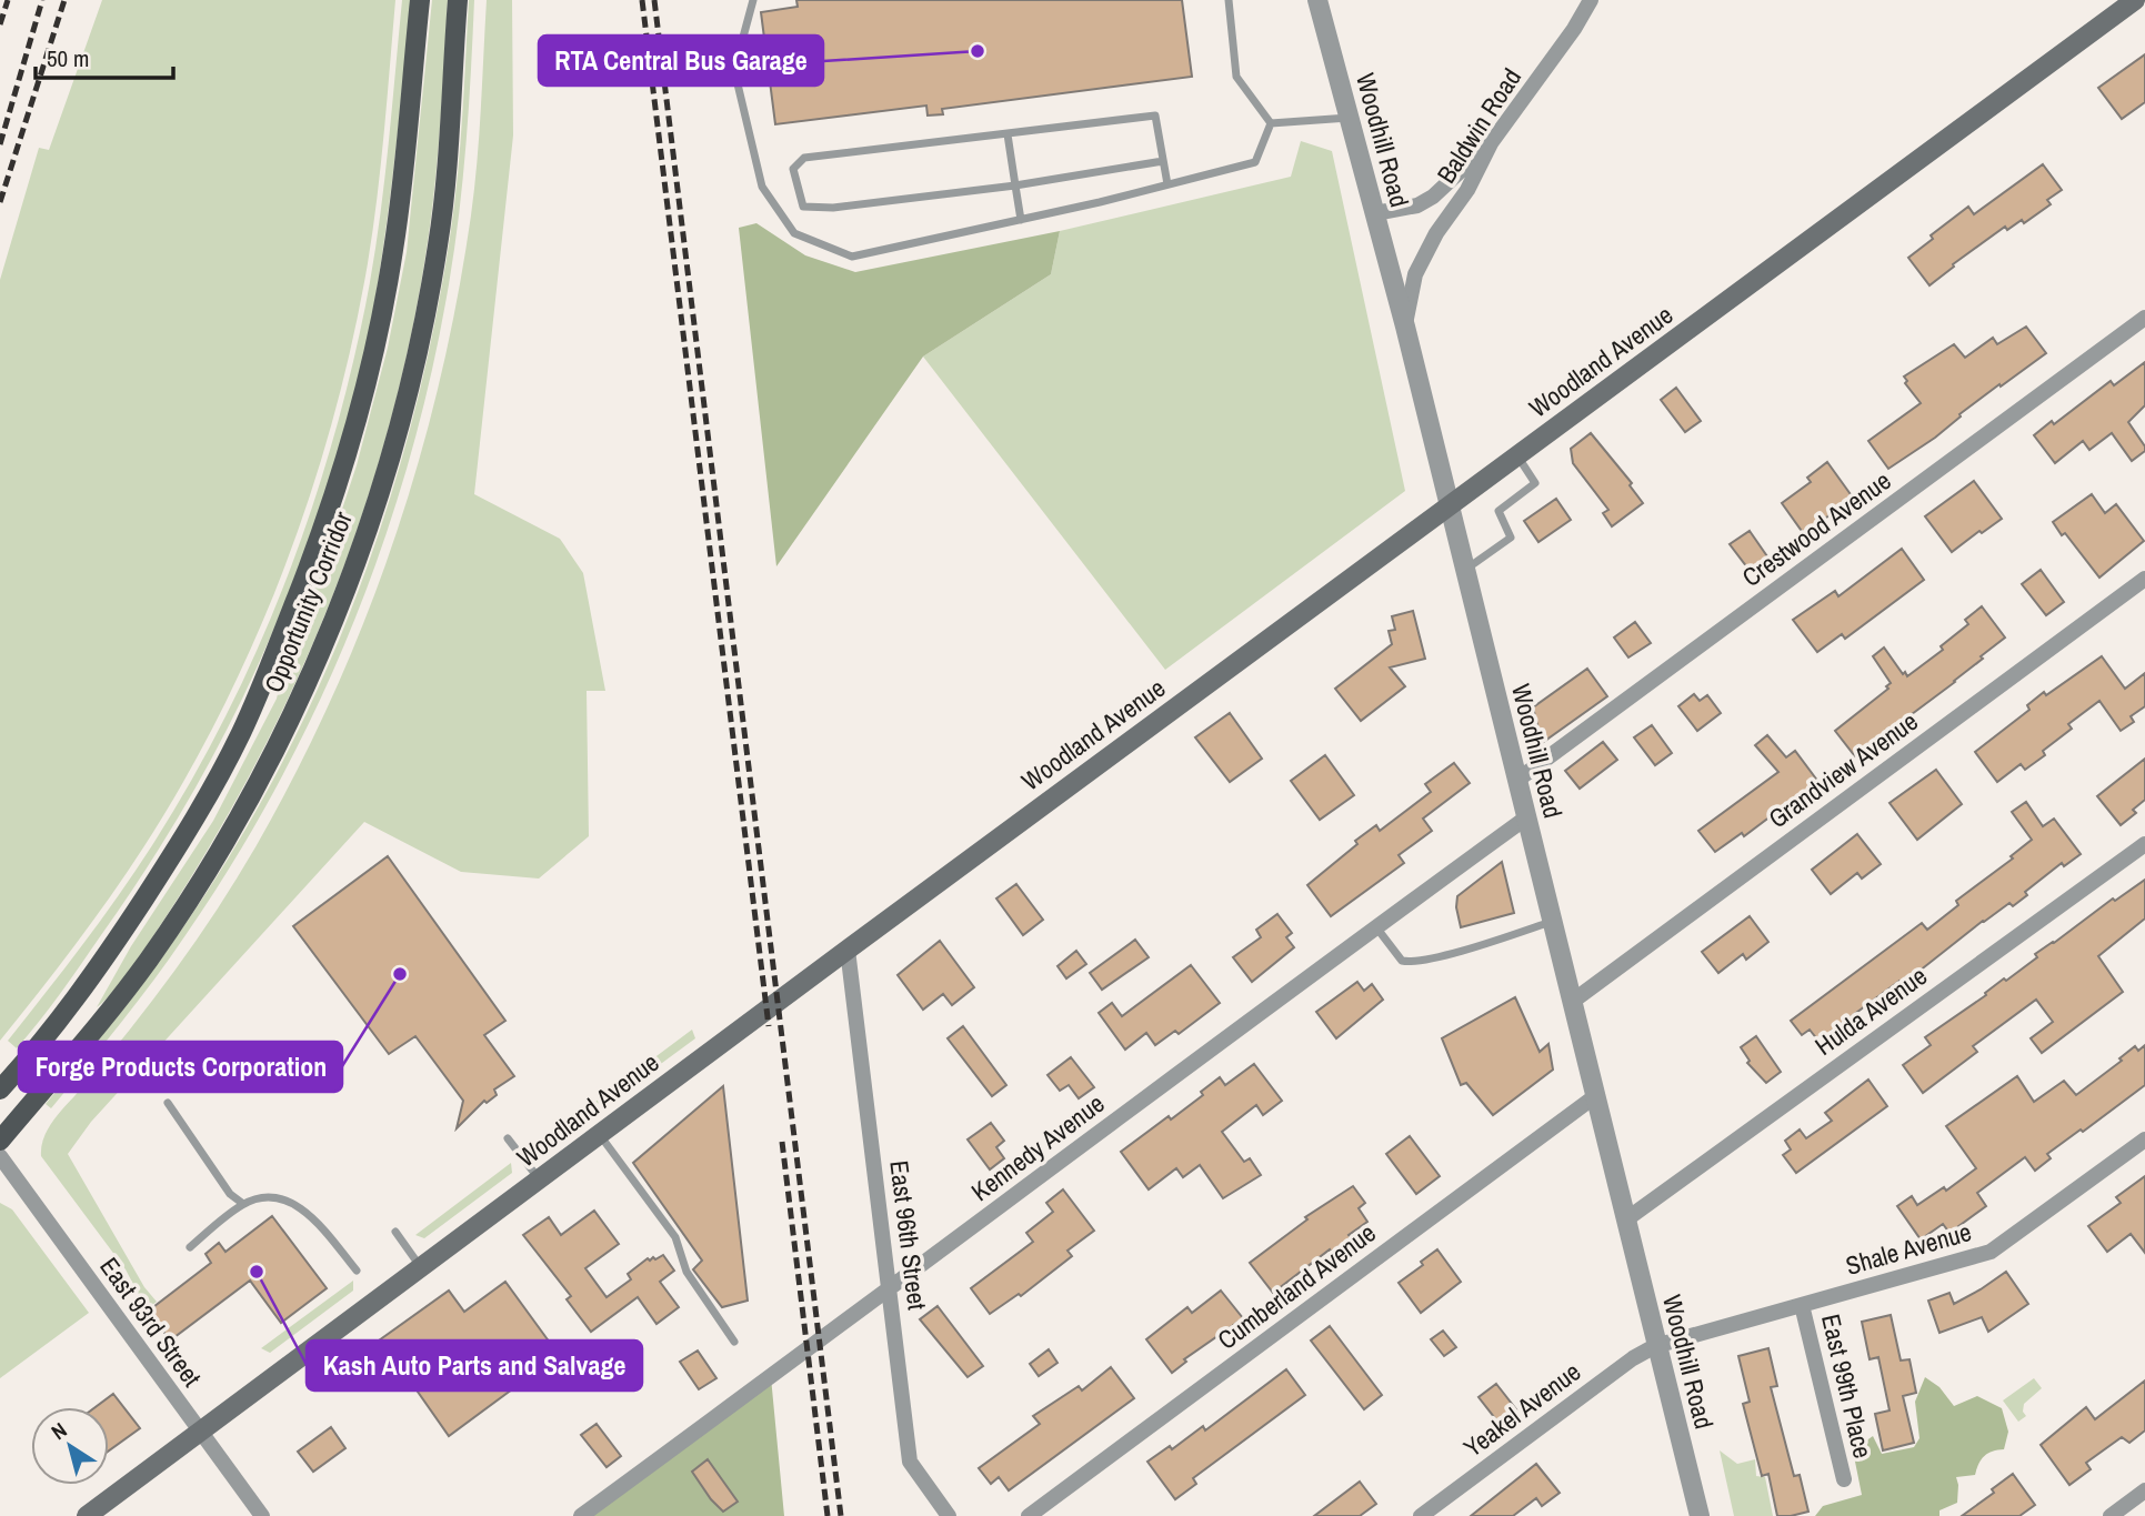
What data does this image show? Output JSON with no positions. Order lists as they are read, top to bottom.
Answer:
{
  "streets": {
    "main road": ["Woodland Avenue", "Opportunity Corridor"],
    "street": [
      "Baldwin Road",
      "Woodhill Road",
      "Crestwood Avenue",
      "Grandview Avenue",
      "Hulda Avenue",
      "Kennedy Avenue",
      "East 96th Street",
      "Shale Avenue",
      "Cumberland Avenue",
      "East 93rd Street",
      "East 99th Place",
      "Yeakel Avenue"
    ]
  },
  "crossings": [
    ["Baldwin Road", "Woodhill Road"],
    ["Woodhill Road", "Woodland Avenue"],
    ["Woodhill Road", "Crestwood Avenue"],
    ["Woodhill Road", "Grandview Avenue"],
    ["Woodhill Road", "Hulda Avenue"],
    ["Woodhill Road", "Kennedy Avenue"],
    ["Woodhill Road", "Shale Avenue"],
    ["Woodhill Road", "Cumberland Avenue"],
    ["Woodhill Road", "Yeakel Avenue"],
    ["Woodland Avenue", "East 96th Street"],
    ["Woodland Avenue", "East 93rd Street"],
    ["Kennedy Avenue", "East 96th Street"],
    ["Shale Avenue", "East 99th Place"],
    ["Shale Avenue", "Yeakel Avenue"]
  ],
  "places": ["RTA Central Bus Garage", "Forge Products Corporation", "Kash Auto Parts and Salvage"],
  "scale_bar": "50 m",
  "north": "top left"
}
